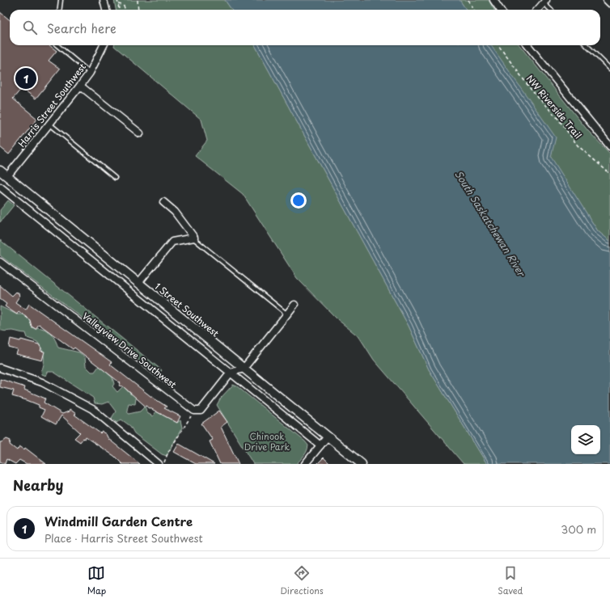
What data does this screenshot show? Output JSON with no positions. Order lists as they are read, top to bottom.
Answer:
{
  "streets": {
    "street": ["Harris Street Southwest", "1 Street Southwest", "Valleyview Drive Southwest"],
    "path": ["NW Riverside Trail"]
  },
  "crossings": [
    ["Harris Street Southwest", "1 Street Southwest"]
  ],
  "water": ["South Saskatchewan River"],
  "parks": ["Chinook Drive Park"],
  "page": {
    "search": "Search here",
    "pins": "1",
    "heading": "Nearby",
    "list": [
      {
        "mark": "1",
        "name": "Windmill Garden Centre",
        "note": "Place · Harris Street Southwest",
        "value": "300 m"
      }
    ],
    "nav": ["Map", "Directions", "Saved"]
  }
}
